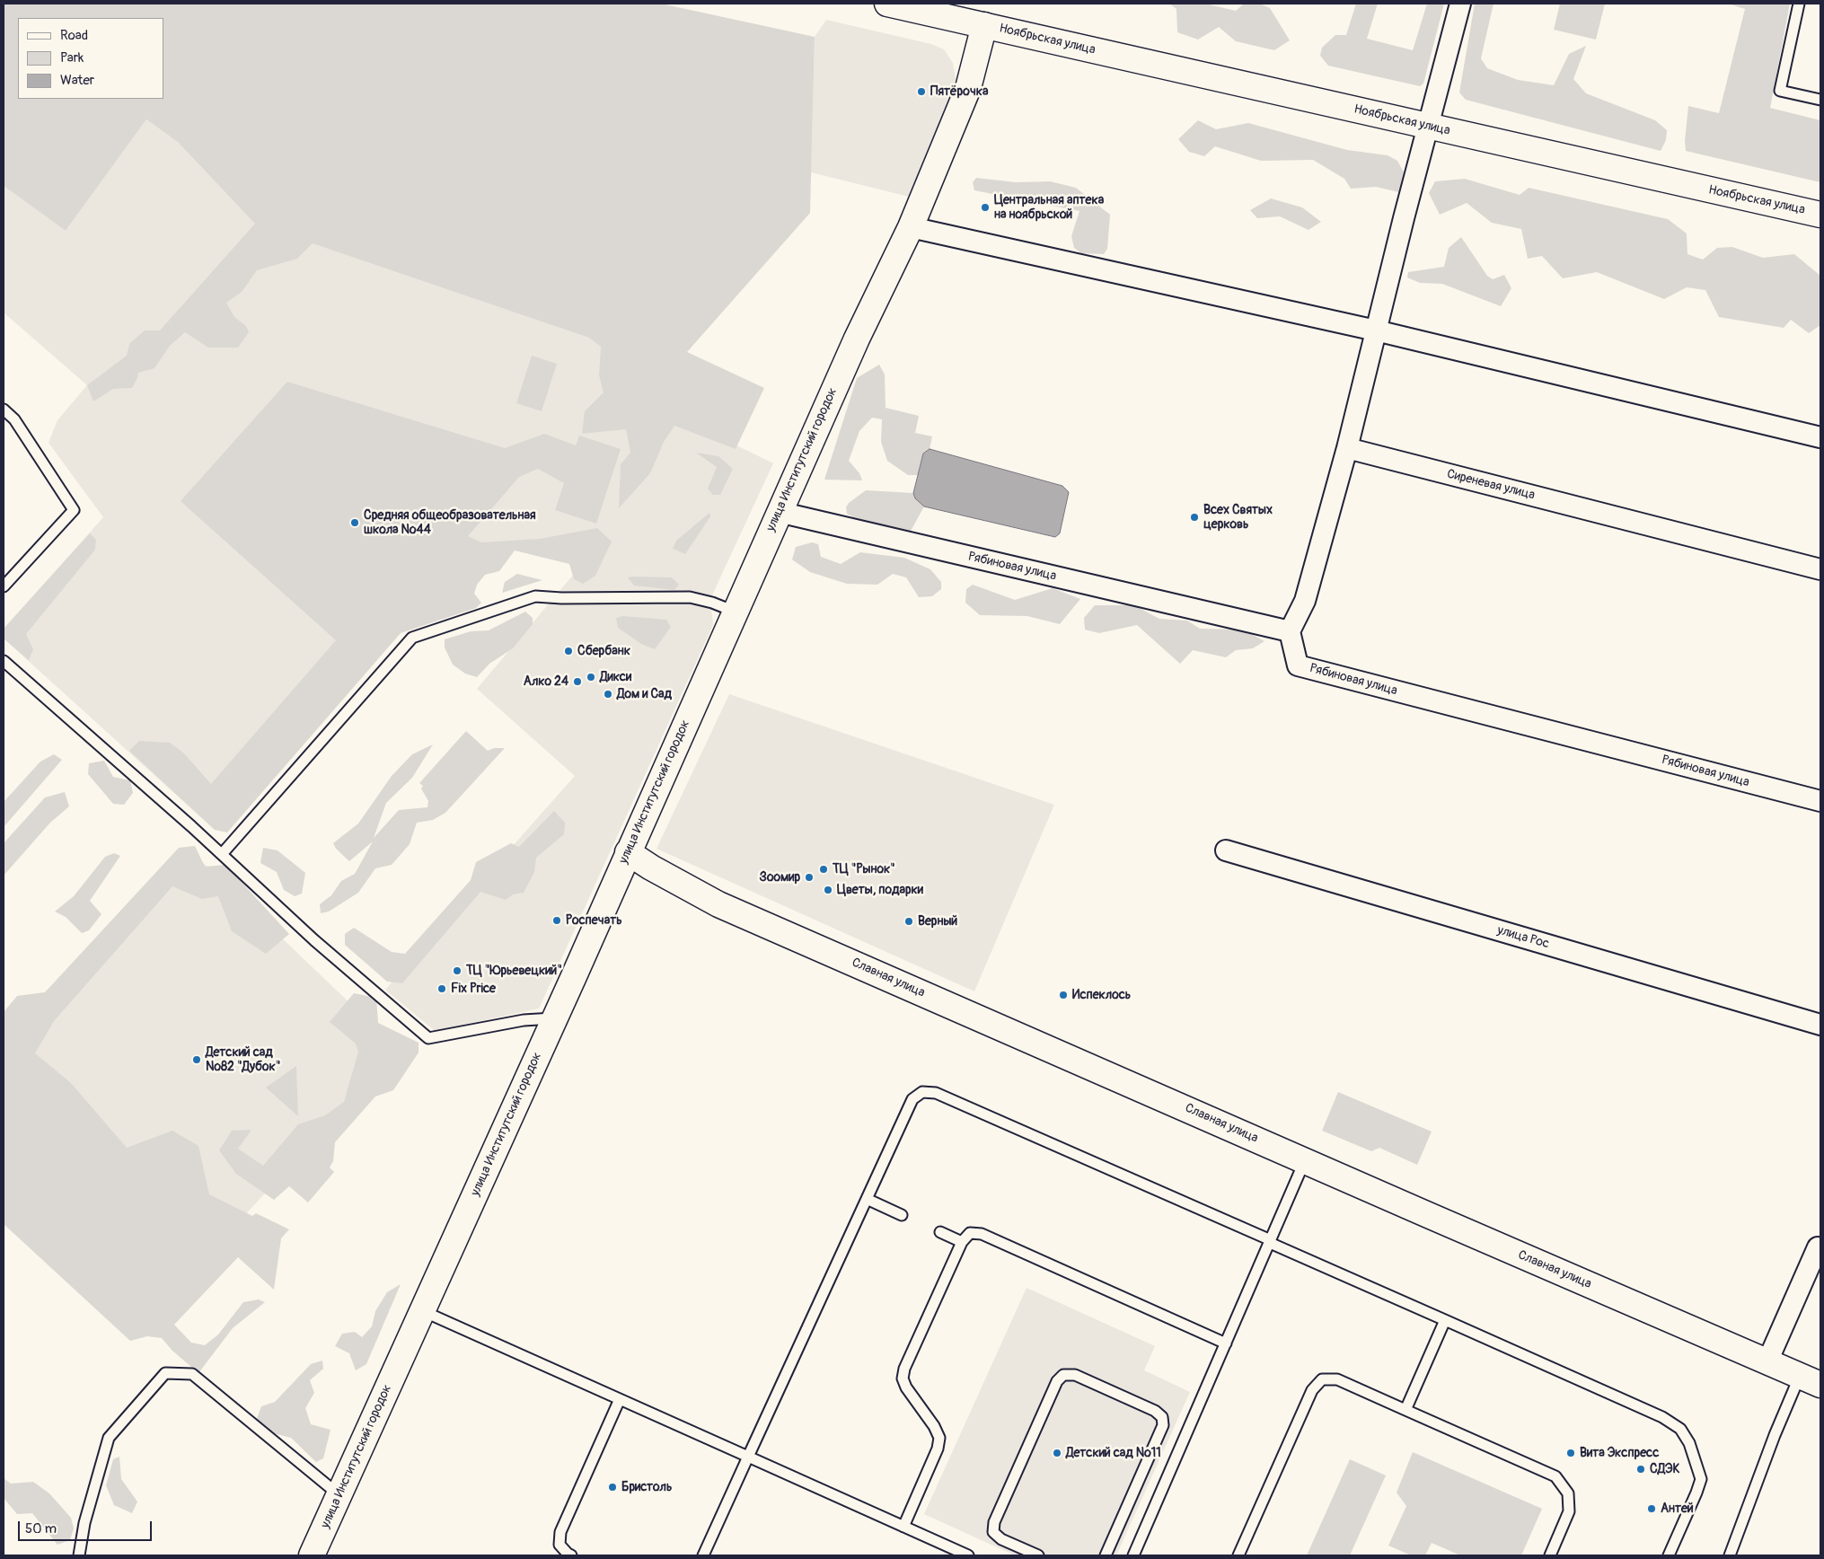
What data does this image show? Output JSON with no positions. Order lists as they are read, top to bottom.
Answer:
{
  "streets": {
    "main road": ["Ноябрьская улица", "улица Институтский городок", "Славная улица"],
    "street": ["Сиреневая улица", "Рябиновая улица", "улица Рос"]
  },
  "crossings": [
    ["Ноябрьская улица", "улица Институтский городок"],
    ["улица Институтский городок", "Рябиновая улица"],
    ["улица Институтский городок", "Славная улица"]
  ],
  "places": [
    "Пятёрочка",
    "Центральная аптека на ноябрьской",
    "Всех Святых церковь",
    "Средняя общеобразовательная школа №44",
    "Сбербанк",
    "Дикси",
    "Алко 24",
    "Дом и Сад",
    "ТЦ \"Рынок\"",
    "Зоомир",
    "Цветы, подарки",
    "Роспечать",
    "Верный",
    "ТЦ \"Юрьевецкий\"",
    "Fix Price",
    "Испеклось",
    "Детский сад №82 \"Дубок\"",
    "Детский сад №11",
    "Вита Экспресс",
    "СДЭК",
    "Бристоль",
    "Антей"
  ],
  "legend": ["Road", "Park", "Water"],
  "scale_bar": "50 m"
}
